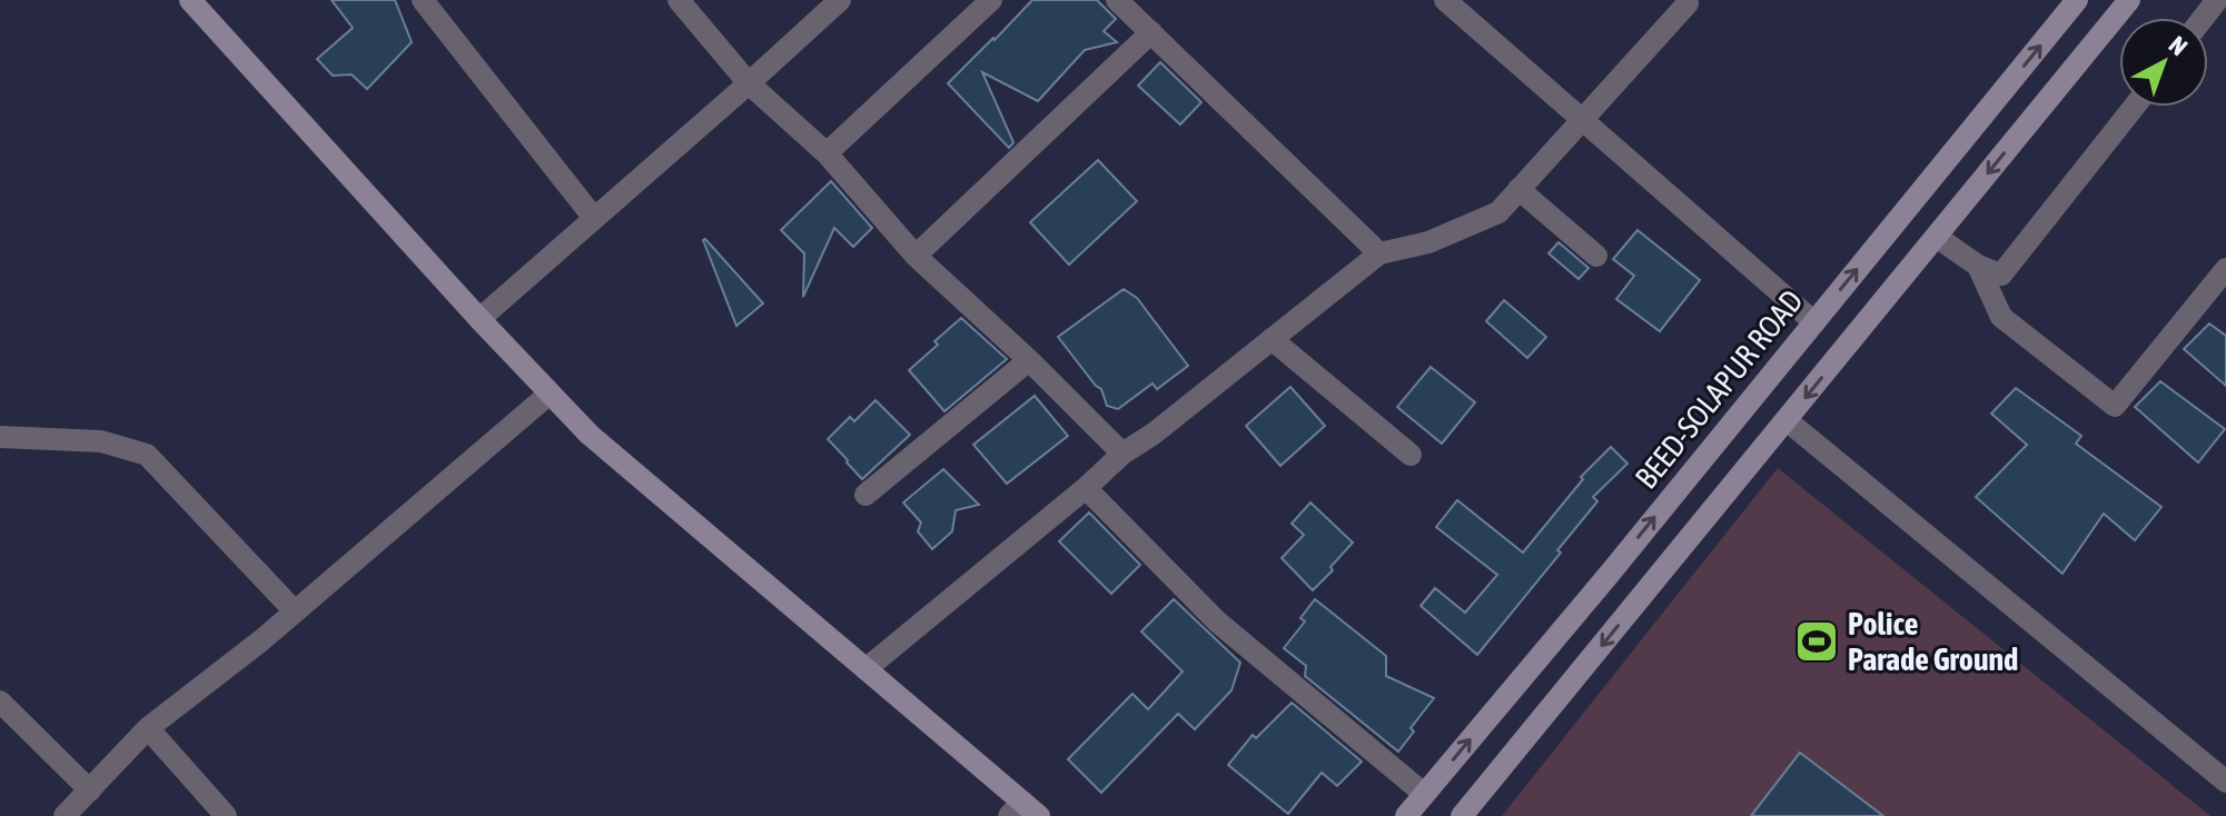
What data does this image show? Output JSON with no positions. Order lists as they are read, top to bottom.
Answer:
{
  "streets": {
    "main road": ["BEED-SOLAPUR ROAD"]
  },
  "places": {
    "sports": ["Police Parade Ground"]
  },
  "north": "top right"
}
